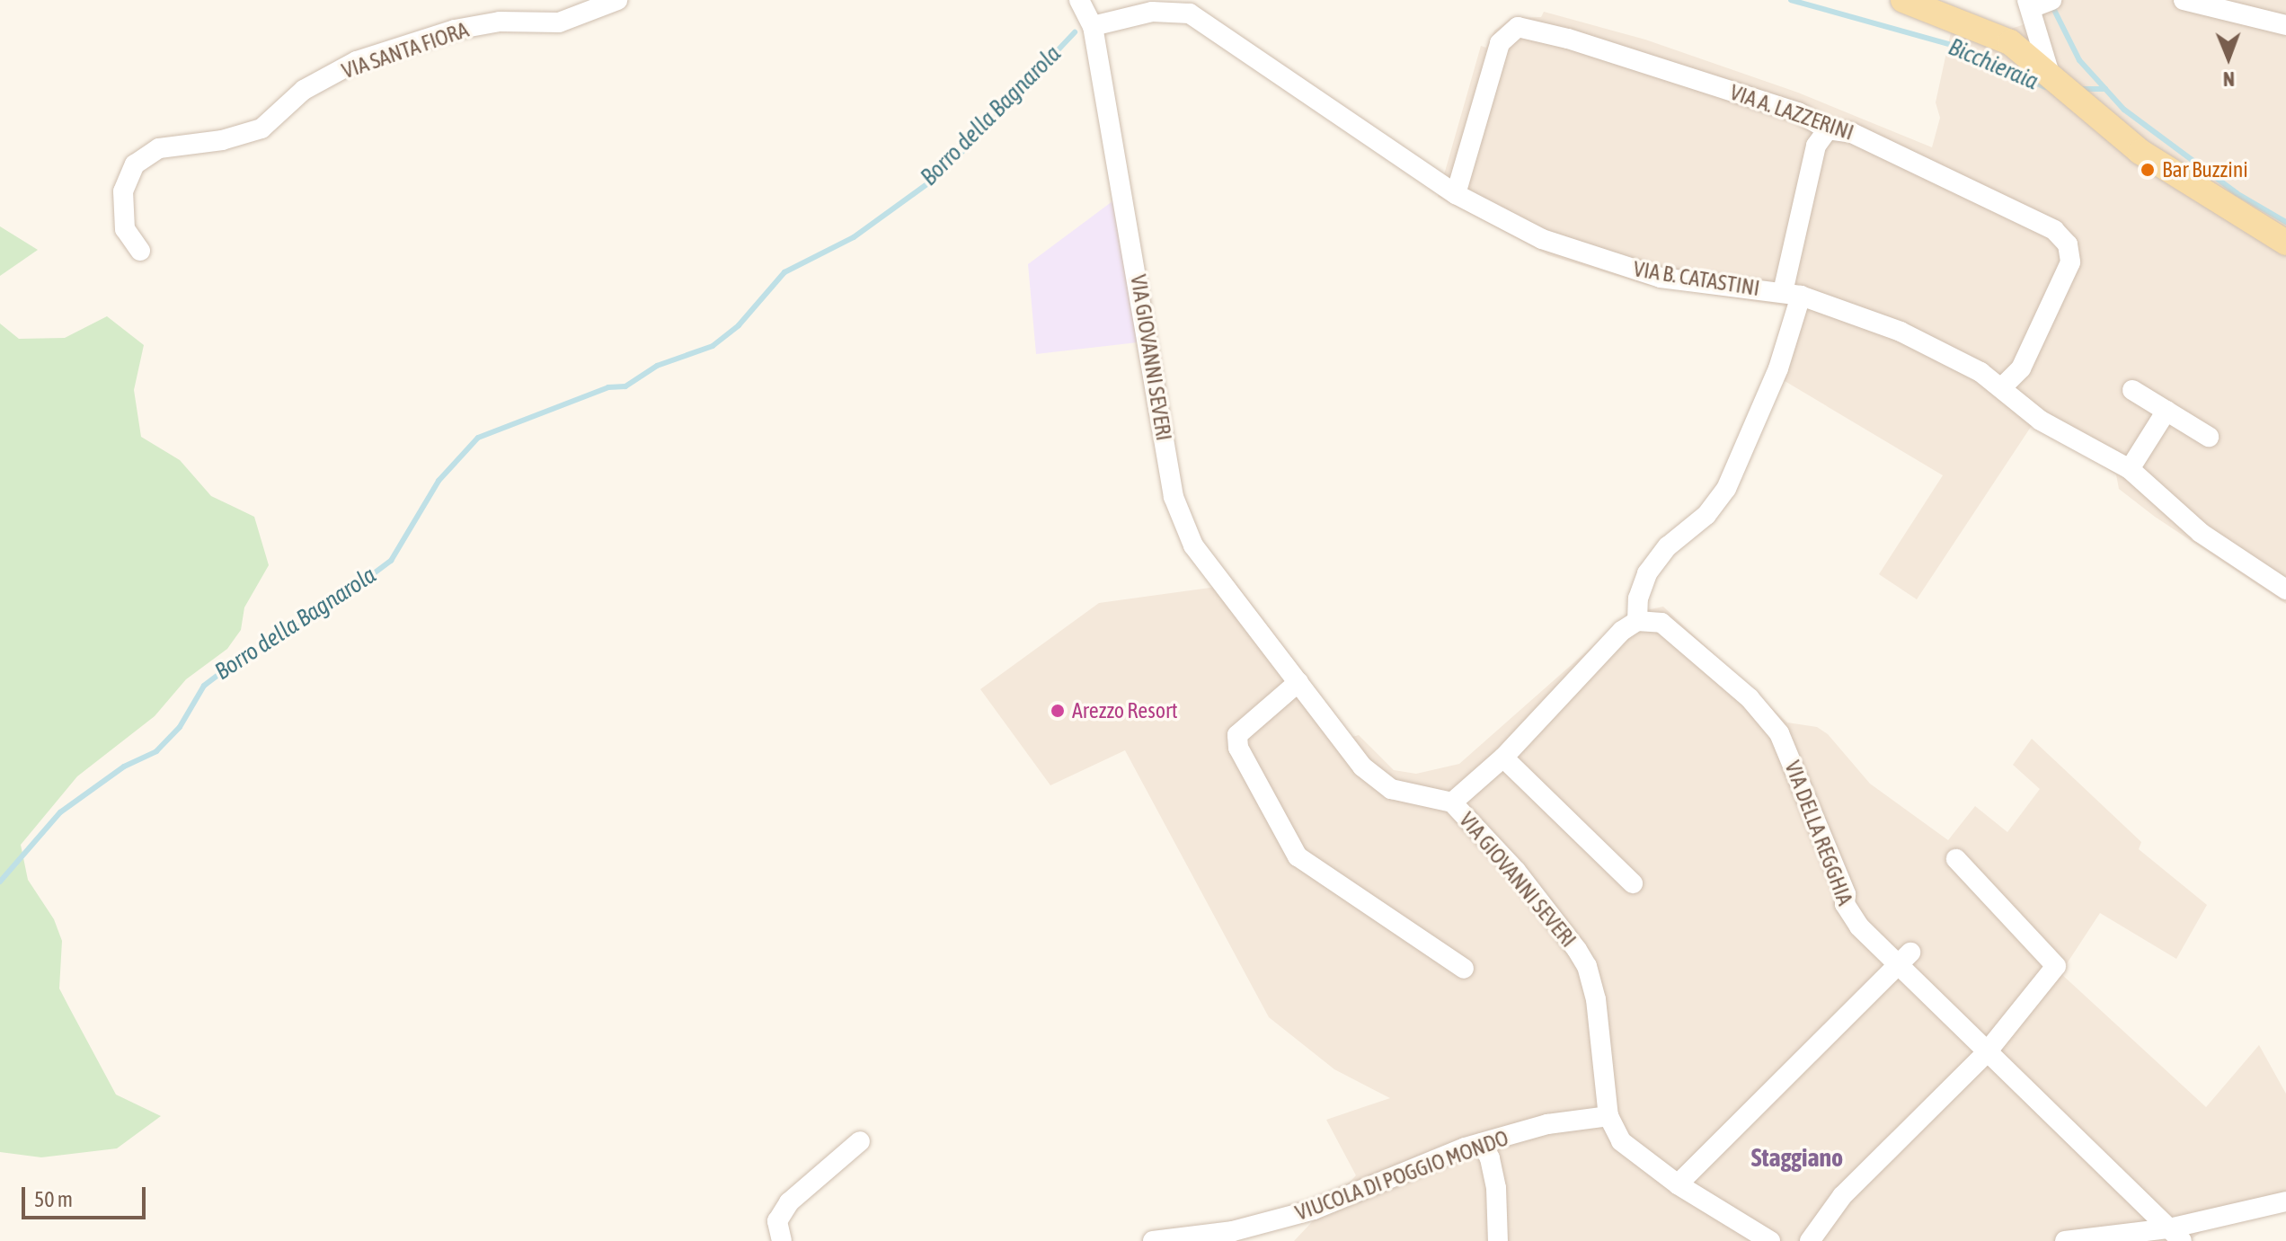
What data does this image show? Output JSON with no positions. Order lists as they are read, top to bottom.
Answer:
{
  "streets": {
    "street": [
      "VIA SANTA FIORA",
      "VIA A. LAZZERINI",
      "VIA B. CATASTINI",
      "VIA GIOVANNI SEVERI",
      "VIA DELLA REGGHIA",
      "VIUCOLA DI POGGIO MONDO"
    ]
  },
  "crossings": [
    ["VIA A. LAZZERINI", "VIA B. CATASTINI"],
    ["VIA B. CATASTINI", "VIA GIOVANNI SEVERI"],
    ["VIA GIOVANNI SEVERI", "VIUCOLA DI POGGIO MONDO"]
  ],
  "districts": ["Staggiano"],
  "water": ["Bicchieraia", "Borro della Bagnarola"],
  "places": ["Bar Buzzini", "Arezzo Resort"],
  "scale_bar": "50 m",
  "north": "bottom"
}
